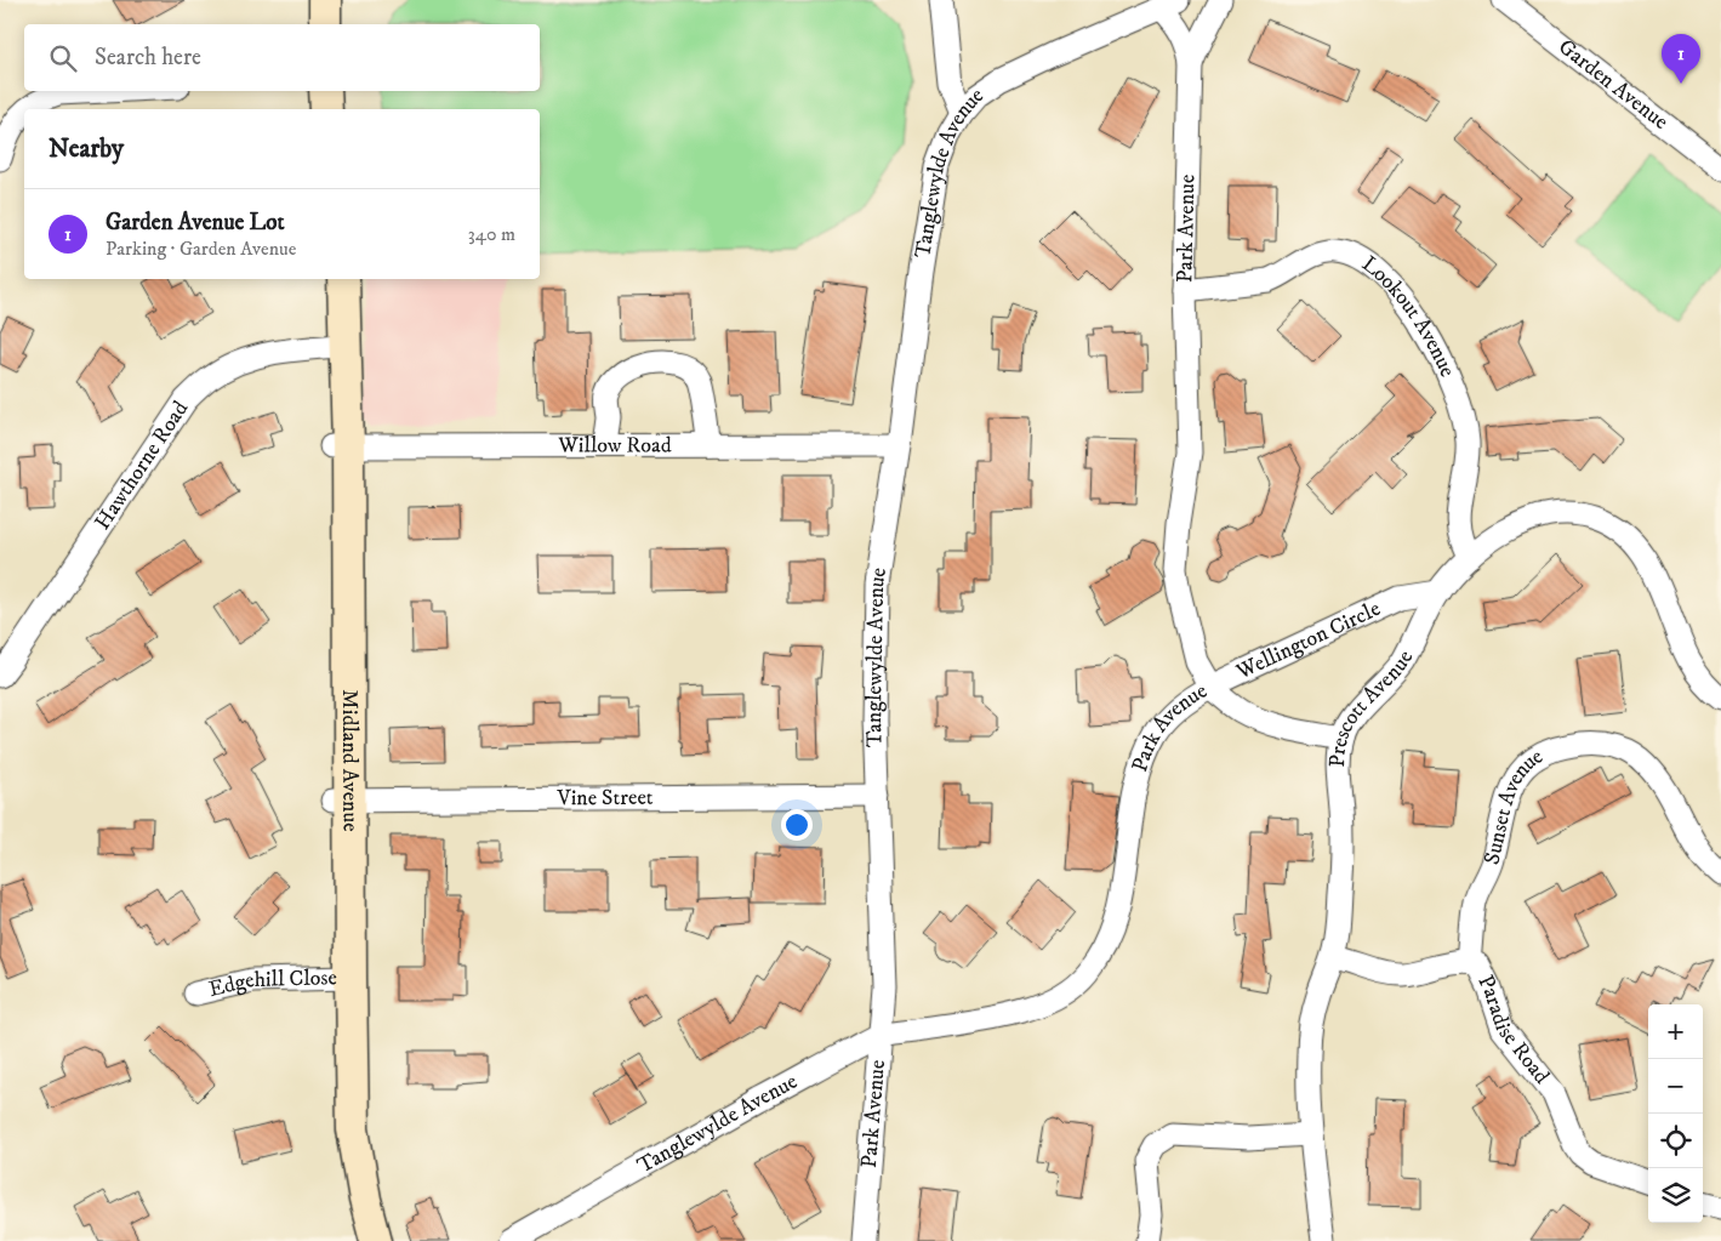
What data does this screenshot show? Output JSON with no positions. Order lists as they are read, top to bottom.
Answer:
{
  "streets": {
    "street": [
      "Garden Avenue",
      "Tanglewylde Avenue",
      "Park Avenue",
      "Lookout Avenue",
      "Willow Road",
      "Hawthorne Road",
      "Wellington Circle",
      "Prescott Avenue",
      "Midland Avenue",
      "Vine Street",
      "Sunset Avenue",
      "Edgehill Close",
      "Paradise Road"
    ]
  },
  "crossings": [
    ["Tanglewylde Avenue", "Park Avenue"],
    ["Tanglewylde Avenue", "Willow Road"],
    ["Tanglewylde Avenue", "Vine Street"],
    ["Park Avenue", "Lookout Avenue"],
    ["Park Avenue", "Wellington Circle"],
    ["Lookout Avenue", "Prescott Avenue"],
    ["Willow Road", "Midland Avenue"],
    ["Hawthorne Road", "Midland Avenue"],
    ["Wellington Circle", "Prescott Avenue"],
    ["Prescott Avenue", "Paradise Road"],
    ["Midland Avenue", "Vine Street"],
    ["Midland Avenue", "Edgehill Close"],
    ["Sunset Avenue", "Paradise Road"]
  ],
  "page": {
    "search": "Search here",
    "pins": "1",
    "heading": "Nearby",
    "list": [
      {
        "mark": "1",
        "name": "Garden Avenue Lot",
        "note": "Parking · Garden Avenue",
        "value": "340 m"
      }
    ],
    "map_buttons": ["+", "−"]
  }
}
